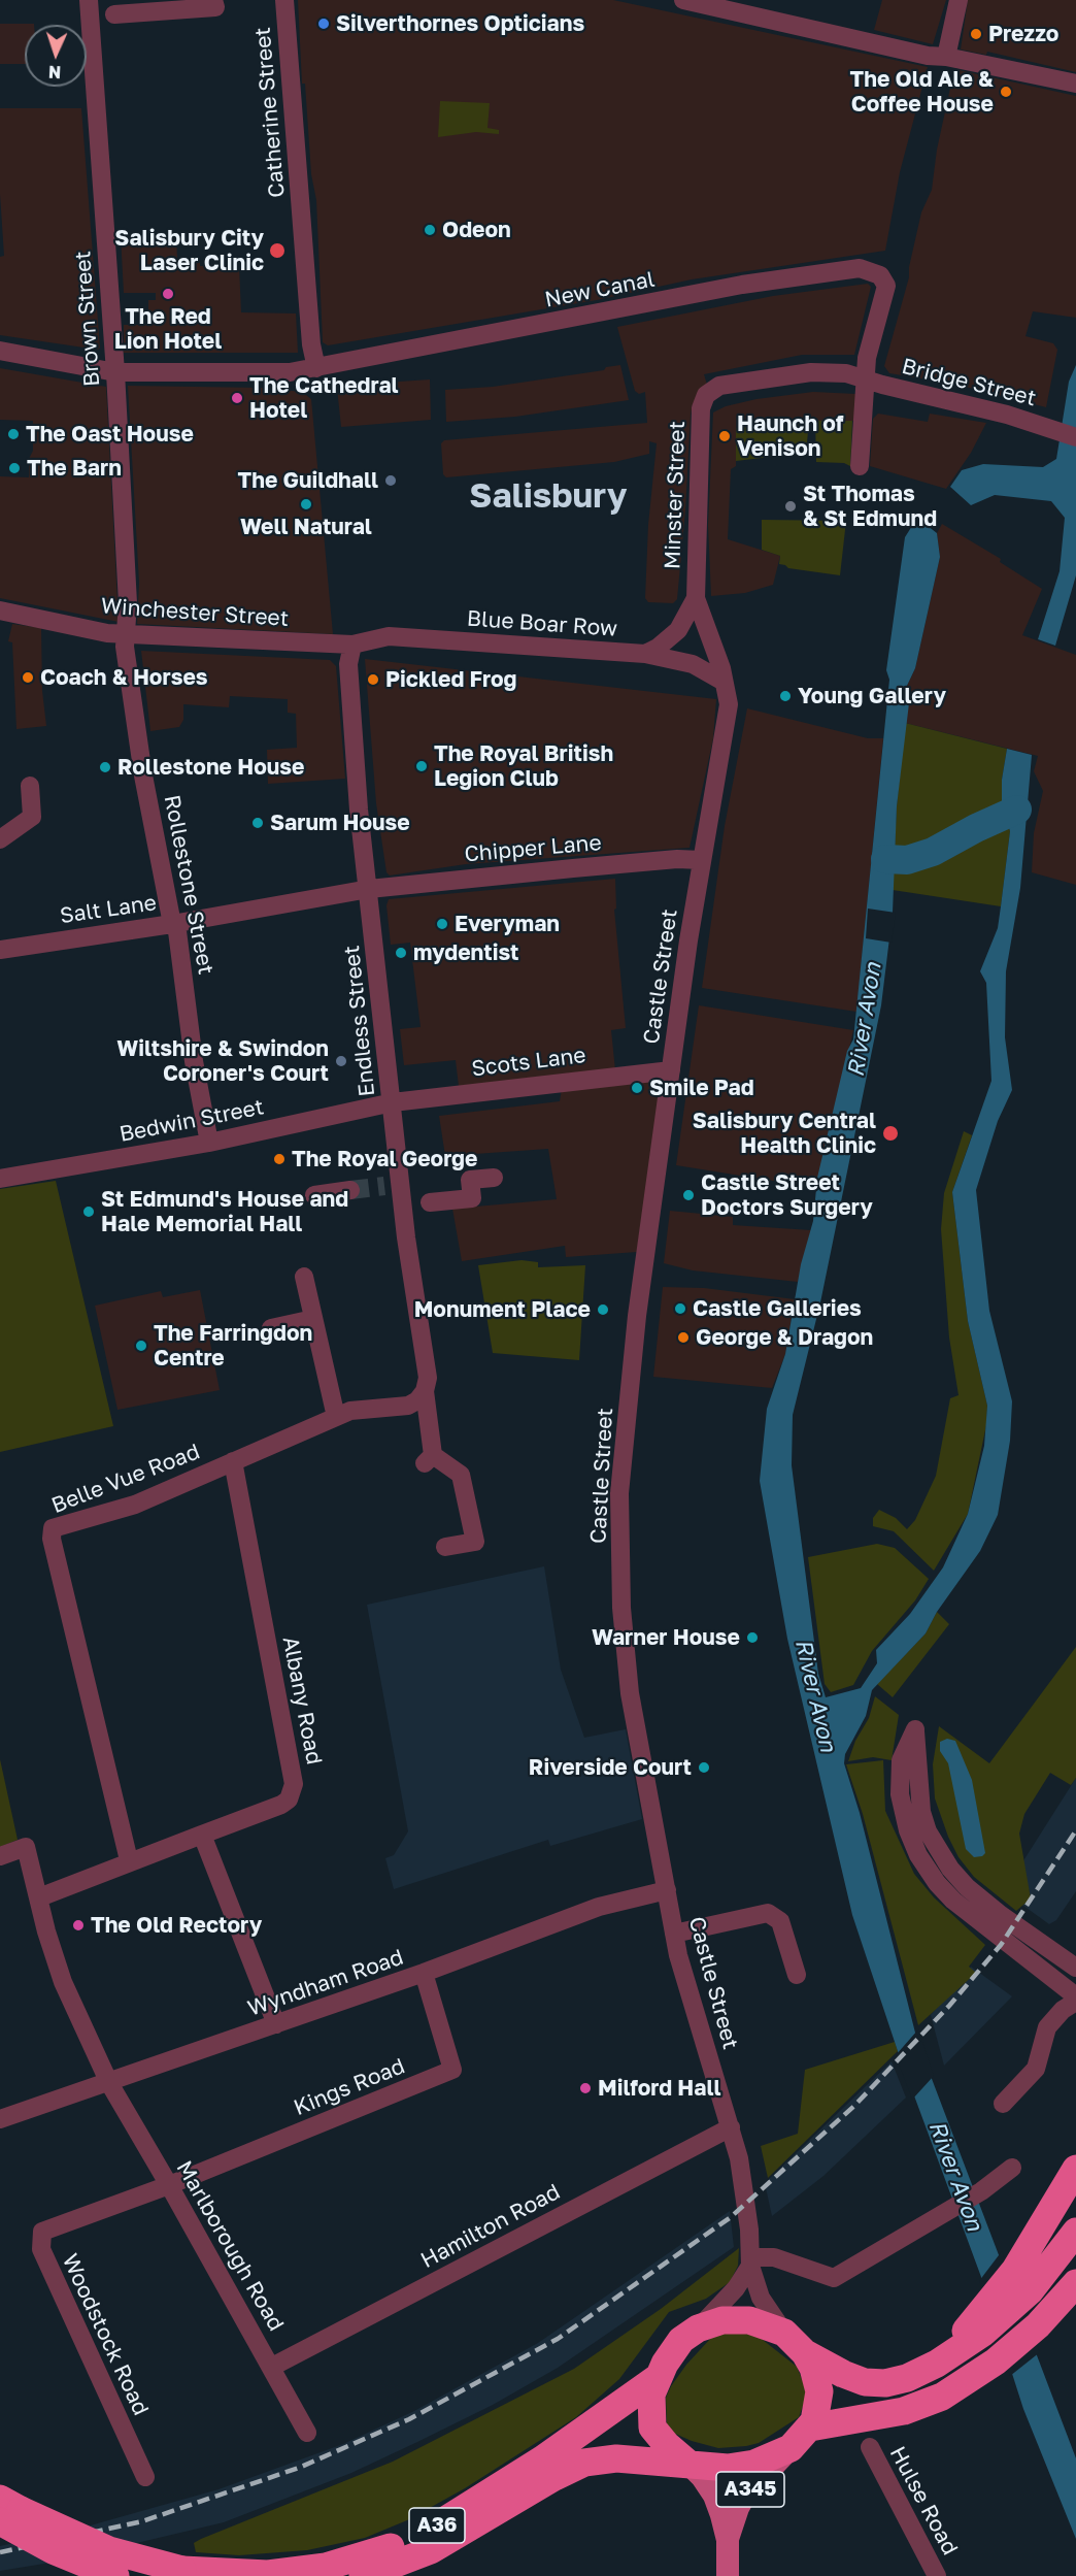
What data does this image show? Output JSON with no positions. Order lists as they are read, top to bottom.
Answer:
{
  "streets": {
    "highway": ["A36"],
    "main road": ["A345"],
    "street": [
      "Catherine Street",
      "New Canal",
      "Brown Street",
      "Bridge Street",
      "Minster Street",
      "Winchester Street",
      "Blue Boar Row",
      "Chipper Lane",
      "Rollestone Street",
      "Salt Lane",
      "Castle Street",
      "Endless Street",
      "Scots Lane",
      "Bedwin Street",
      "Belle Vue Road",
      "Albany Road",
      "Wyndham Road",
      "Kings Road",
      "Hamilton Road",
      "Marlborough Road",
      "Woodstock Road",
      "Hulse Road"
    ]
  },
  "crossings": [
    ["Catherine Street", "New Canal"],
    ["New Canal", "Brown Street"],
    ["New Canal", "Bridge Street"],
    ["Brown Street", "Winchester Street"],
    ["Brown Street", "Rollestone Street"],
    ["Bridge Street", "Minster Street"],
    ["Minster Street", "Blue Boar Row"],
    ["Minster Street", "Castle Street"],
    ["Winchester Street", "Blue Boar Row"],
    ["Winchester Street", "Rollestone Street"],
    ["Winchester Street", "Endless Street"],
    ["Blue Boar Row", "Castle Street"],
    ["Blue Boar Row", "Endless Street"],
    ["Chipper Lane", "Salt Lane"],
    ["Chipper Lane", "Castle Street"],
    ["Chipper Lane", "Endless Street"],
    ["Rollestone Street", "Salt Lane"],
    ["Rollestone Street", "Bedwin Street"],
    ["Salt Lane", "Endless Street"],
    ["Castle Street", "Scots Lane"],
    ["Castle Street", "Wyndham Road"],
    ["Castle Street", "Hamilton Road"],
    ["Castle Street", "A345"],
    ["Castle Street", "A36"],
    ["Endless Street", "Scots Lane"],
    ["Endless Street", "Bedwin Street"],
    ["Endless Street", "Belle Vue Road"],
    ["Scots Lane", "Bedwin Street"],
    ["Belle Vue Road", "Albany Road"],
    ["Wyndham Road", "Kings Road"],
    ["Wyndham Road", "Marlborough Road"],
    ["Kings Road", "Marlborough Road"],
    ["Kings Road", "Woodstock Road"],
    ["Hamilton Road", "Marlborough Road"],
    ["Marlborough Road", "Woodstock Road"],
    ["A345", "A36"]
  ],
  "districts": ["Salisbury"],
  "water": ["River Avon"],
  "places": [
    "Silverthornes Opticians",
    "Prezzo",
    "The Old Ale & Coffee House",
    "Odeon",
    "Salisbury City Laser Clinic",
    "The Red Lion Hotel",
    "The Cathedral Hotel",
    "The Oast House",
    "Haunch of Venison",
    "The Barn",
    "The Guildhall",
    "Well Natural",
    "St Thomas & St Edmund",
    "Coach & Horses",
    "Pickled Frog",
    "Young Gallery",
    "The Royal British Legion Club",
    "Rollestone House",
    "Sarum House",
    "Everyman",
    "mydentist",
    "Wiltshire & Swindon Coroner's Court",
    "Smile Pad",
    "Salisbury Central Health Clinic",
    "The Royal George",
    "Castle Street Doctors Surgery",
    "St Edmund's House and Hale Memorial Hall",
    "Castle Galleries",
    "Monument Place",
    "George & Dragon",
    "The Farringdon Centre",
    "Warner House",
    "Riverside Court",
    "The Old Rectory",
    "Milford Hall"
  ],
  "north": "bottom"
}
